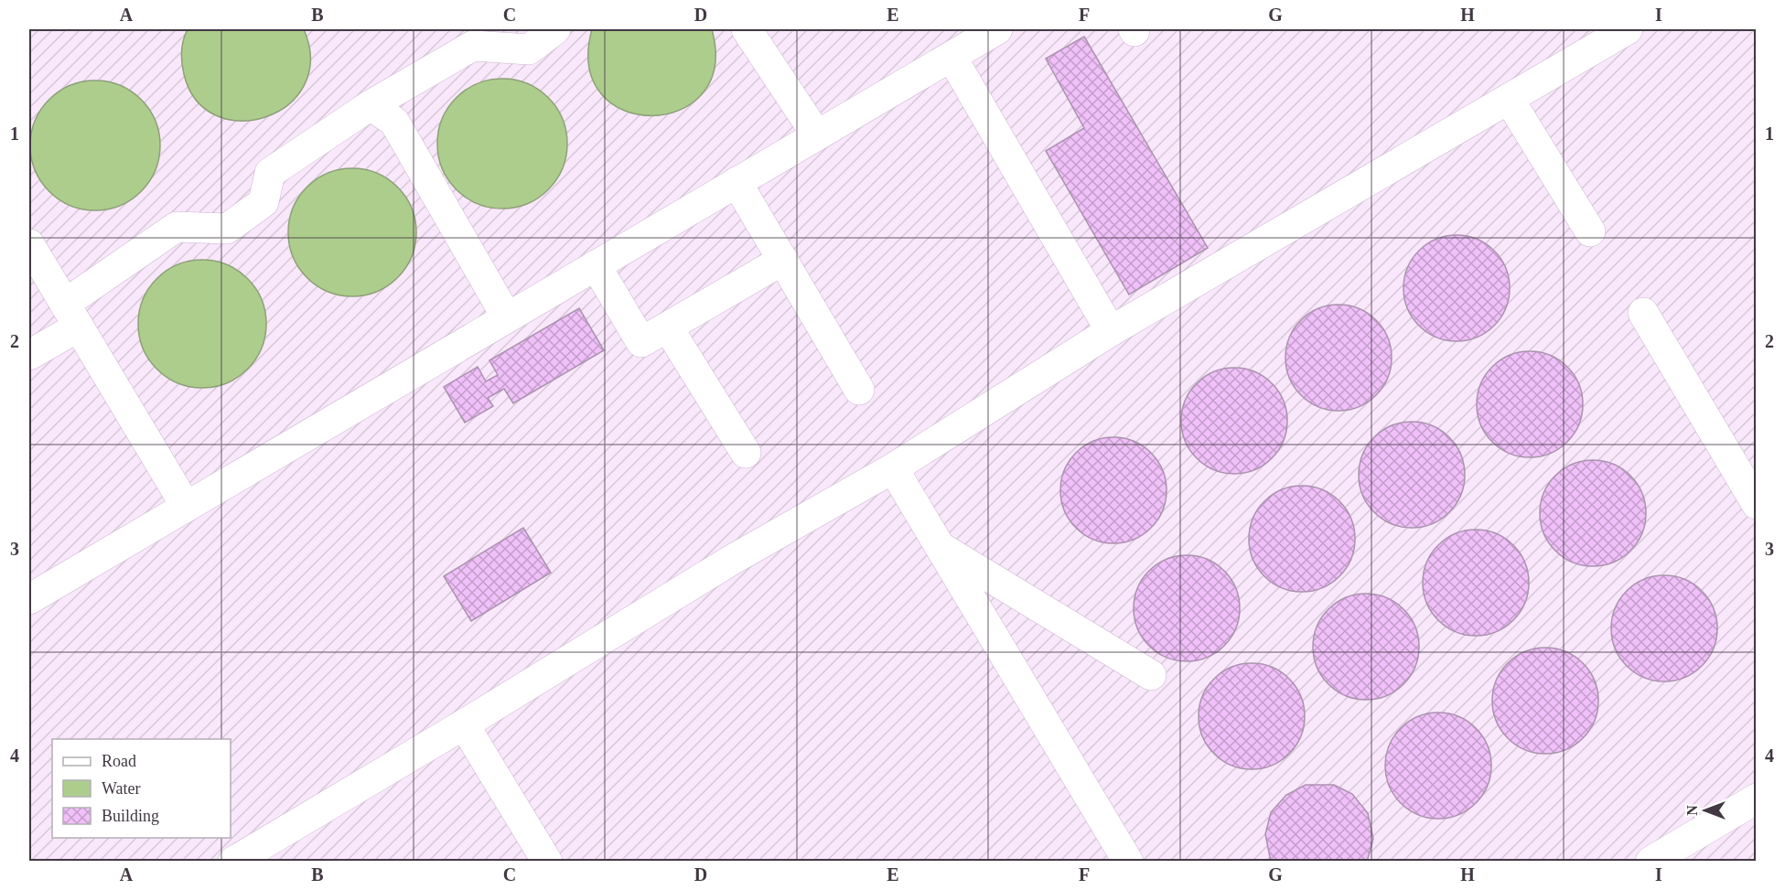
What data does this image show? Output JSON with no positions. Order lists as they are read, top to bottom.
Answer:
{
  "legend": ["Road", "Water", "Building"],
  "north": "left",
  "grid": {
    "columns": [
      "A",
      "B",
      "C",
      "D",
      "E",
      "F",
      "G",
      "H",
      "I"
    ],
    "rows": [
      "1",
      "2",
      "3",
      "4"
    ]
  }
}
